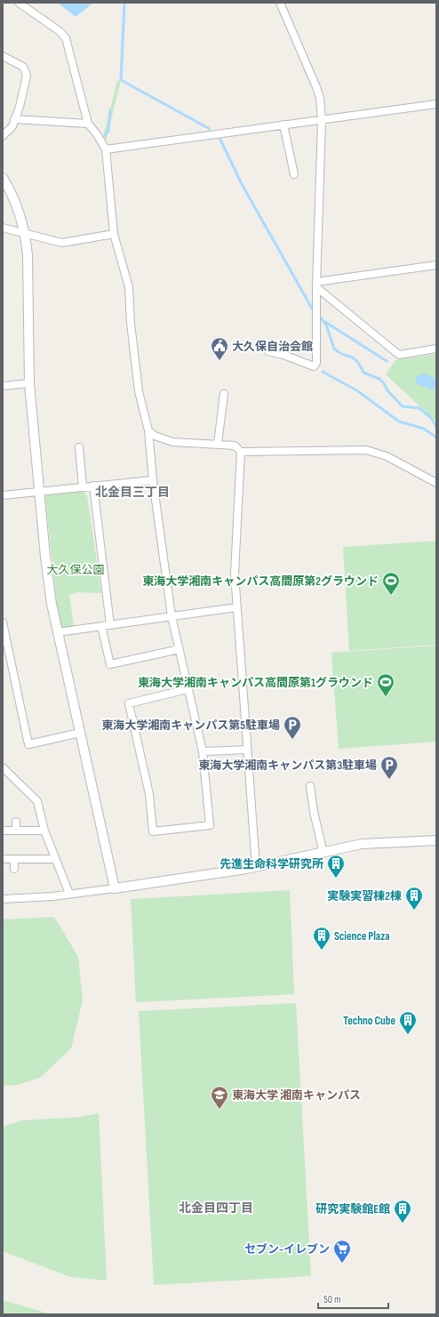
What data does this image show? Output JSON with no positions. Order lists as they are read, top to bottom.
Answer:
{
  "districts": ["北金目三丁目", "北金目四丁目"],
  "parks": ["大久保公園"],
  "places": {
    "public building": ["大久保自治会館"],
    "sports": ["東海大学湘南キャンパス高間原第2グラウンド", "東海大学湘南キャンパス高間原第1グラウンド"],
    "parking": ["東海大学湘南キャンパス第5駐車場", "東海大学湘南キャンパス第3駐車場"],
    "building": [
      "先進生命科学研究所",
      "実験実習棟2棟",
      "Science Plaza",
      "Techno Cube",
      "研究実験館E館"
    ],
    "school or university": ["東海大学 湘南キャンパス"],
    "supermarket": ["セブン-イレブン"]
  },
  "scale_bar": "50 m"
}
